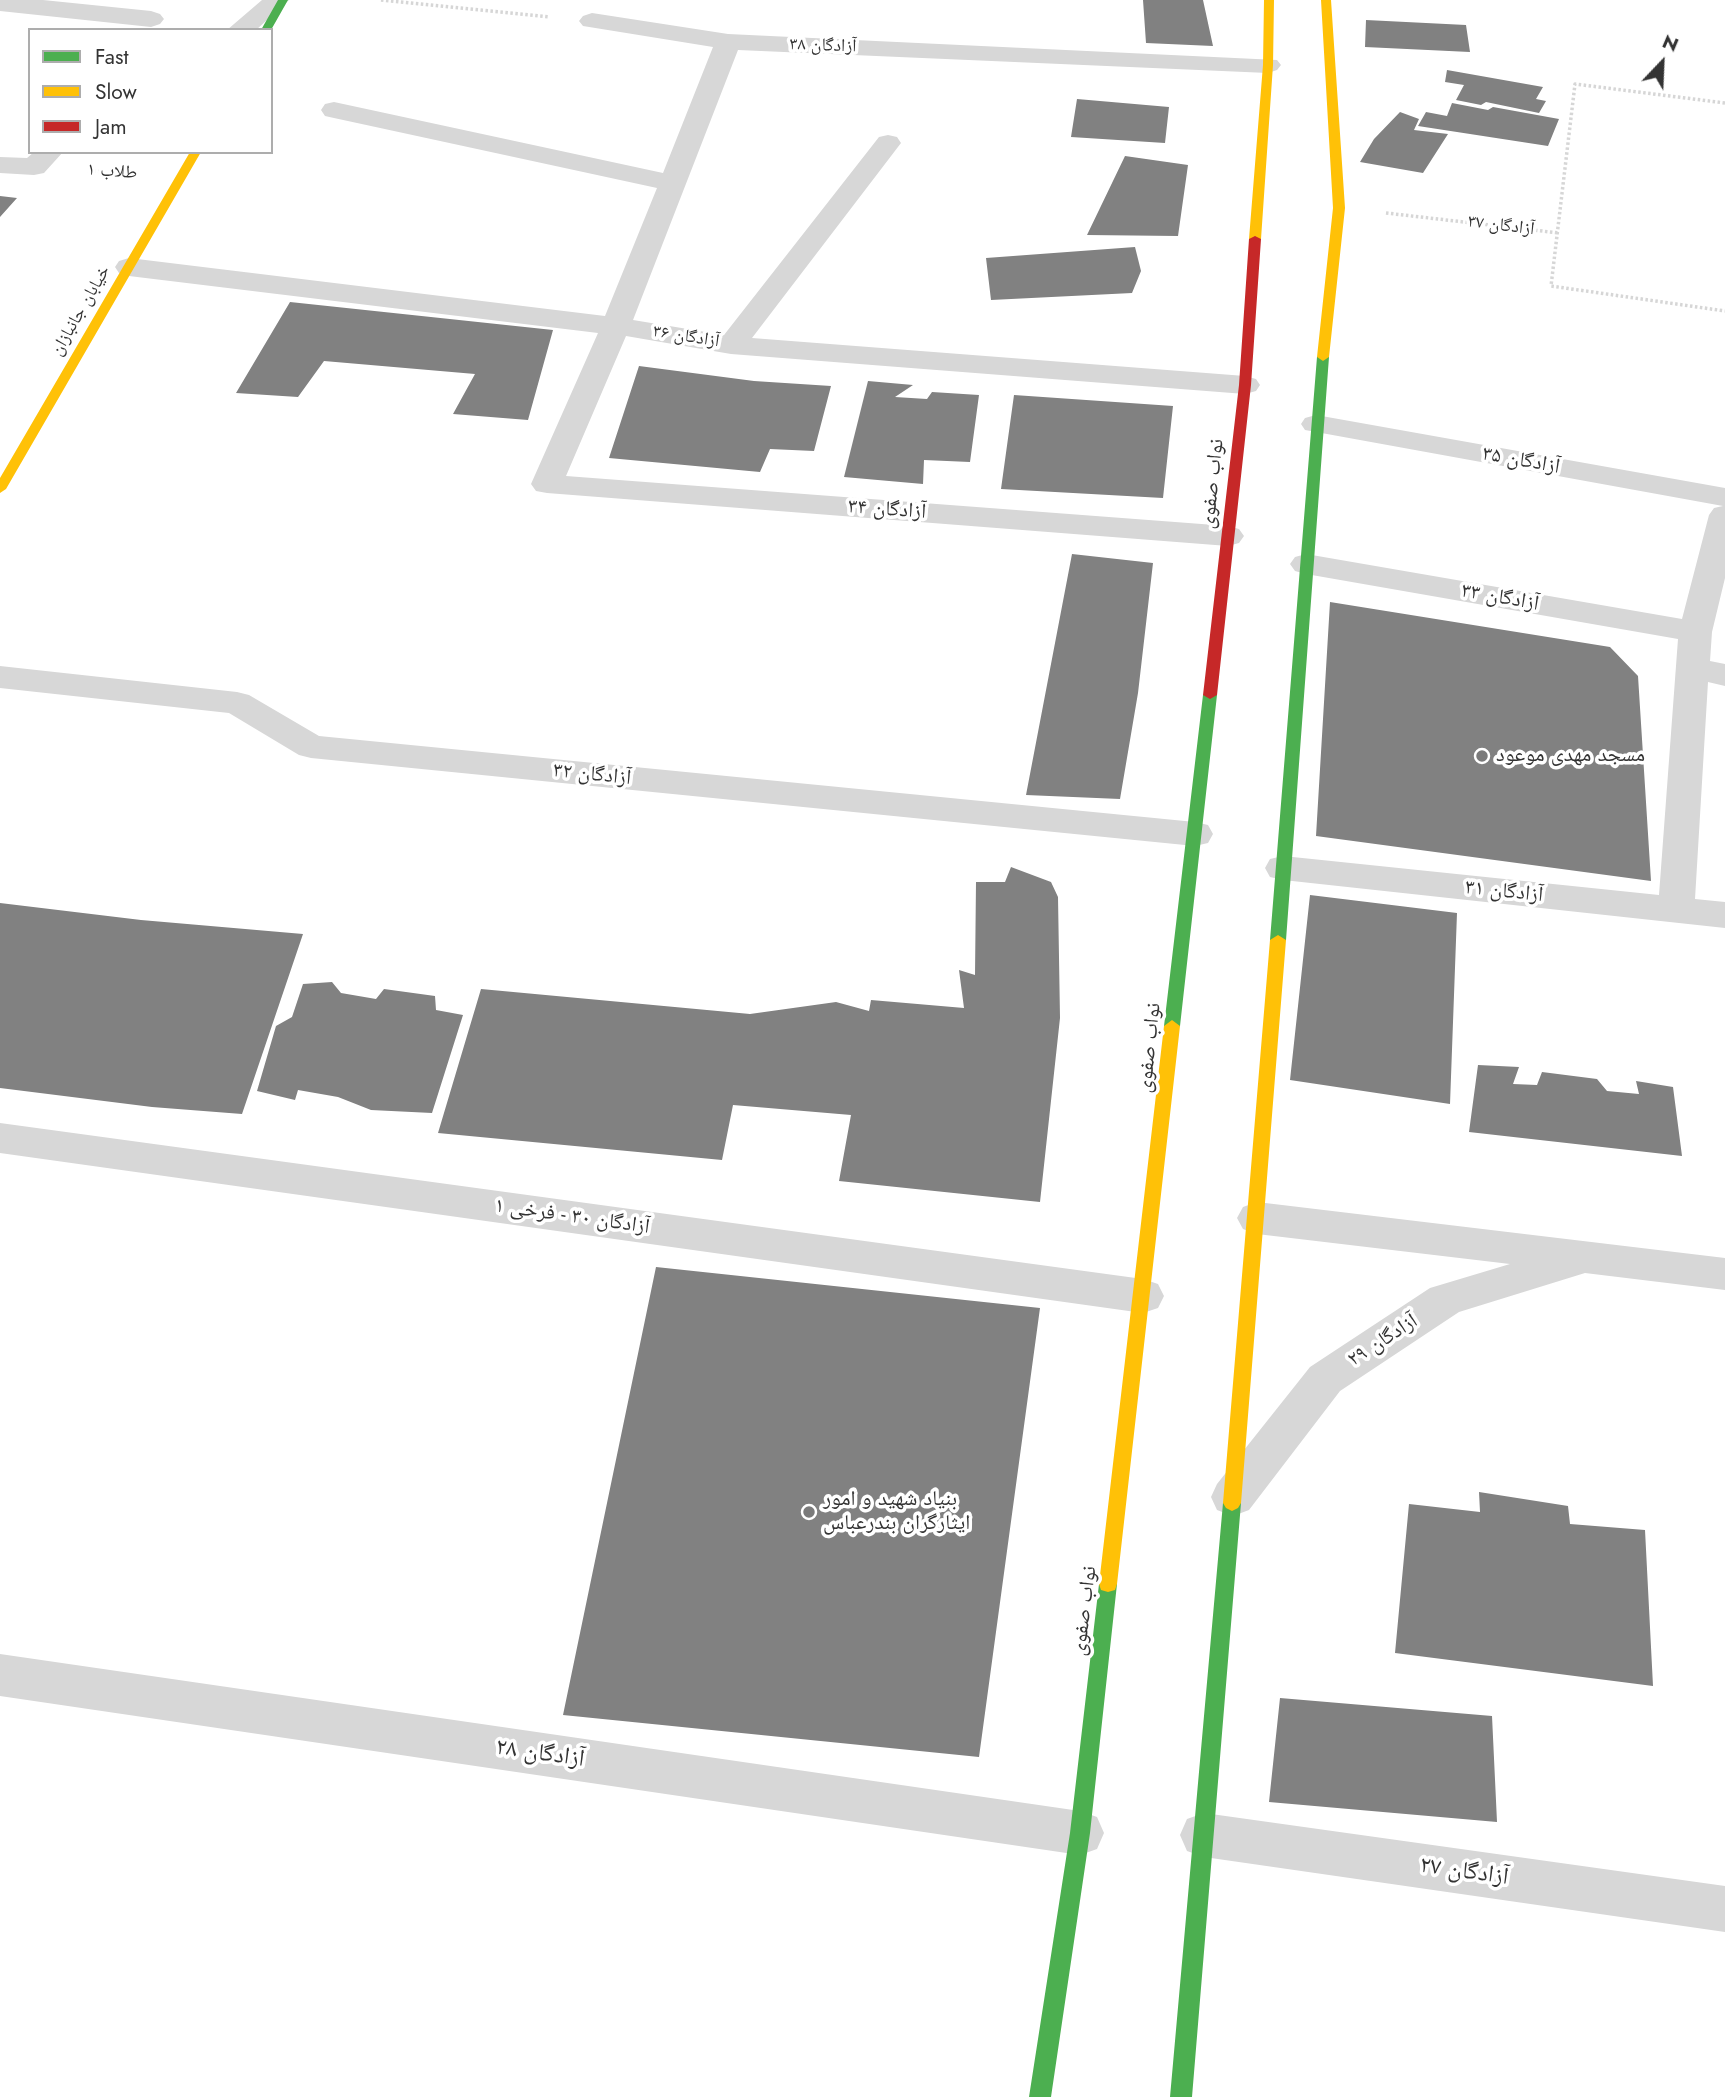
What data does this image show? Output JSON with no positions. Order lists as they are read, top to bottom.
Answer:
{
  "streets": {
    "main road": ["خیابان جانبازان", "نواب صفوی"],
    "street": [
      "آزادگان ۳۸",
      "آزادگان ۳۶",
      "آزادگان ۳۵",
      "آزادگان ۳۴",
      "آزادگان ۳۳",
      "آزادگان ۳۲",
      "آزادگان ۳۱",
      "آزادگان ۳۰ - فرخی ۱",
      "آزادگان ۲۹",
      "آزادگان ۲۸",
      "آزادگان ۲۷"
    ],
    "path": ["طلاب ۱", "آزادگان ۳۷"]
  },
  "crossings": [
    ["آزادگان ۳۸", "نواب صفوی"],
    ["طلاب ۱", "خیابان جانبازان"],
    ["خیابان جانبازان", "آزادگان ۳۶"],
    ["آزادگان ۳۶", "نواب صفوی"],
    ["آزادگان ۳۶", "آزادگان ۳۴"],
    ["نواب صفوی", "آزادگان ۳۴"],
    ["نواب صفوی", "آزادگان ۳۲"],
    ["نواب صفوی", "آزادگان ۳۰ - فرخی ۱"],
    ["نواب صفوی", "آزادگان ۲۸"]
  ],
  "places": ["مسجد مهدی موعود", "بنیاد شهید و امور ایثارگران بندرعباس"],
  "legend": ["Fast", "Slow", "Jam"],
  "north": "top right"
}
